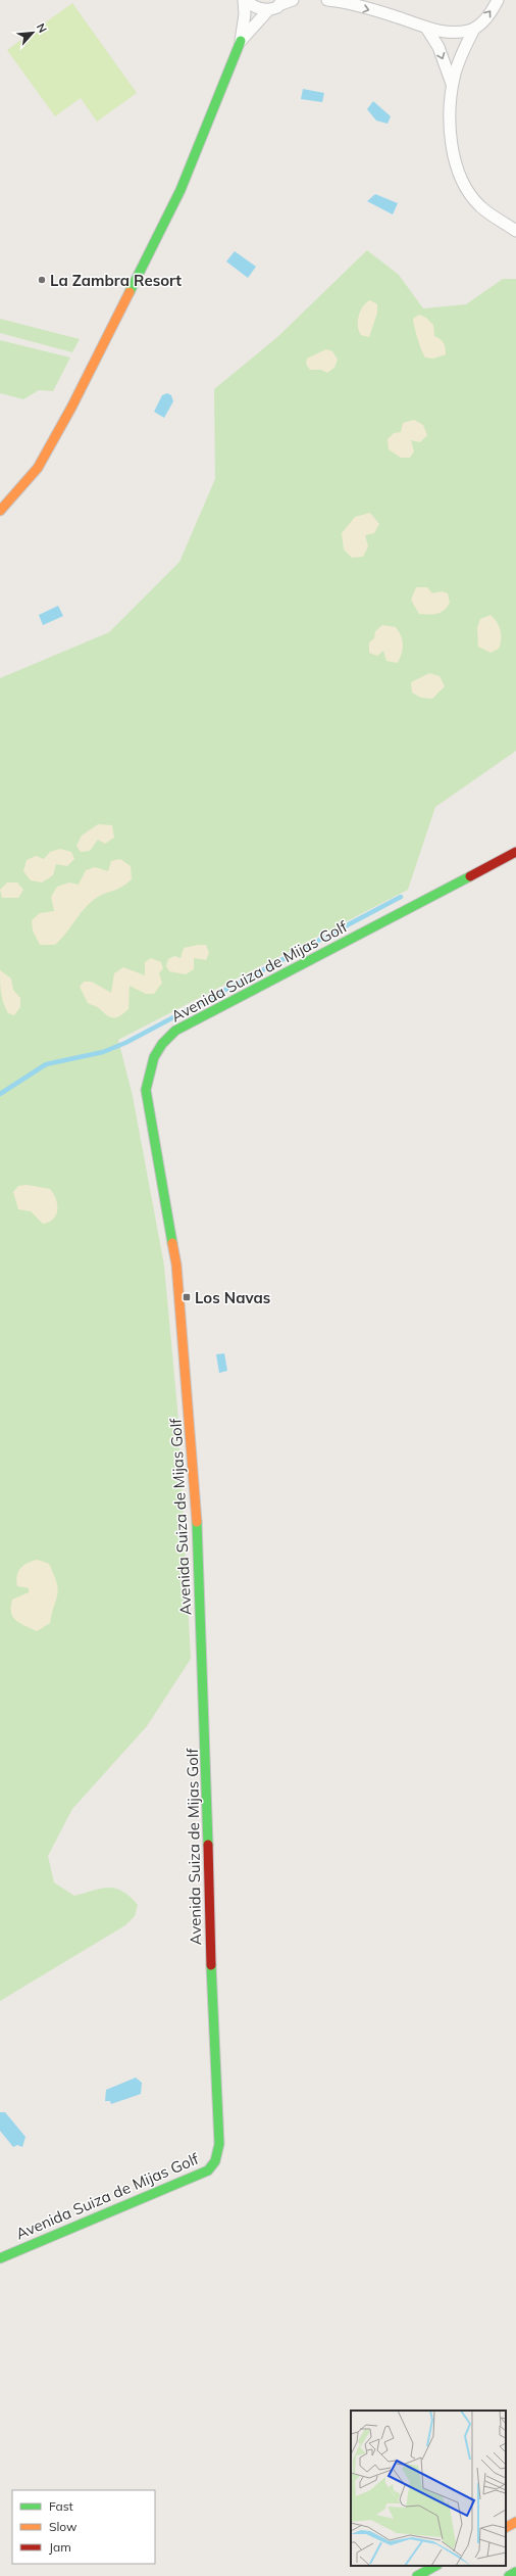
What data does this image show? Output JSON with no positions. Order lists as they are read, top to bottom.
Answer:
{
  "streets": {
    "main road": ["Avenida Suiza de Mijas Golf"]
  },
  "places": {
    "other": ["La Zambra Resort"],
    "transit": ["Los Navas"]
  },
  "legend": ["Fast", "Slow", "Jam"],
  "north": "top right"
}
